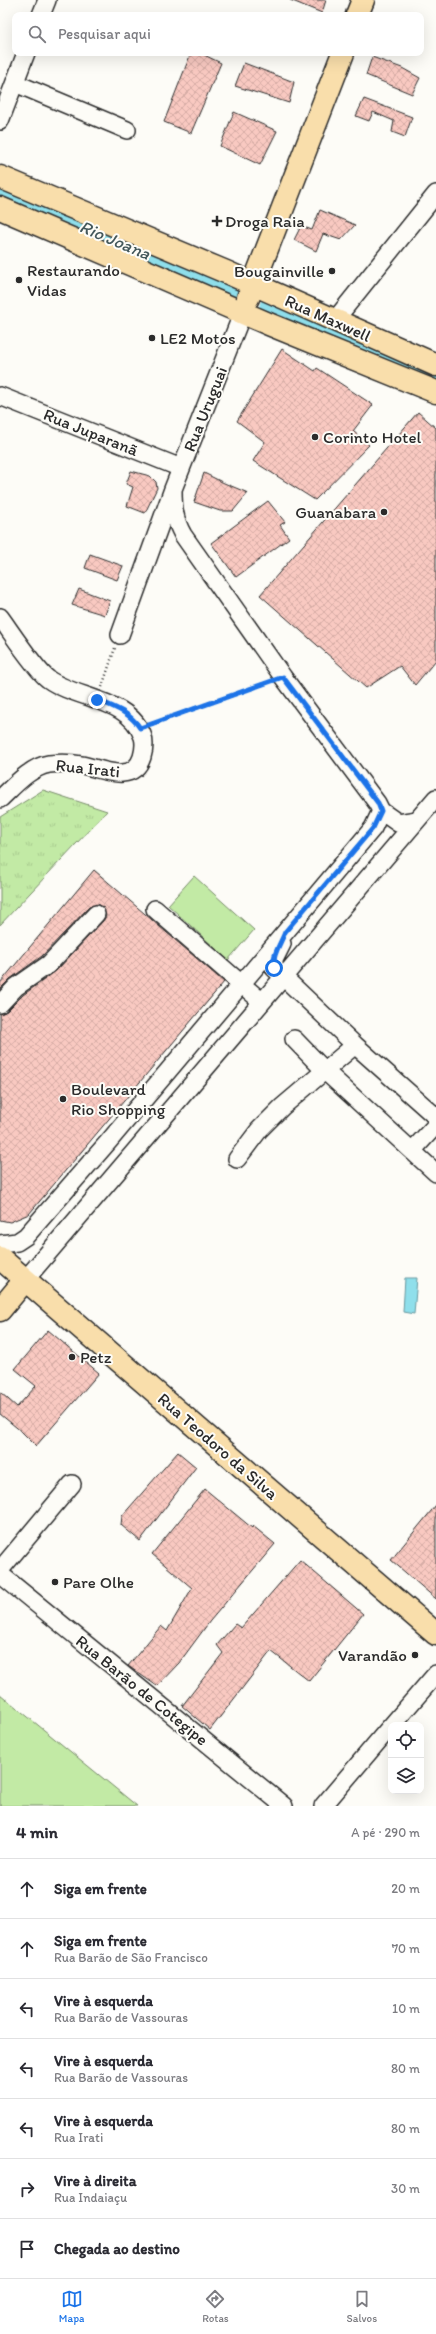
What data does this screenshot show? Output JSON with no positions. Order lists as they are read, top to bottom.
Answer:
{
  "streets": {
    "main road": ["Rua Maxwell", "Rua Uruguai", "Rua Teodoro da Silva"],
    "street": ["Rua Juparanã", "Rua Irati", "Rua Barão de Cotegipe"]
  },
  "crossings": [
    ["Rua Maxwell", "Rua Uruguai"],
    ["Rua Uruguai", "Rua Juparanã"]
  ],
  "water": ["Rio Joana"],
  "places": {
    "health": ["Droga Raia"],
    "other": [
      "Bougainville",
      "Restaurando Vidas",
      "LE2 Motos",
      "Corinto Hotel",
      "Guanabara",
      "Boulevard Rio Shopping",
      "Petz",
      "Pare Olhe",
      "Varandão"
    ]
  },
  "page": {
    "search": "Pesquisar aqui",
    "heading": ["4 min", "A pé · 290 m"],
    "list": [
      ["Siga em frente", "20 m"],
      ["Siga em frente", "Rua Barão de São Francisco", "70 m"],
      ["Vire à esquerda", "Rua Barão de Vassouras", "10 m"],
      ["Vire à esquerda", "Rua Barão de Vassouras", "80 m"],
      ["Vire à esquerda", "Rua Irati", "80 m"],
      ["Vire à direita", "Rua Indaiaçu", "30 m"],
      "Chegada ao destino"
    ],
    "nav": ["Mapa", "Rotas", "Salvos"]
  }
}
